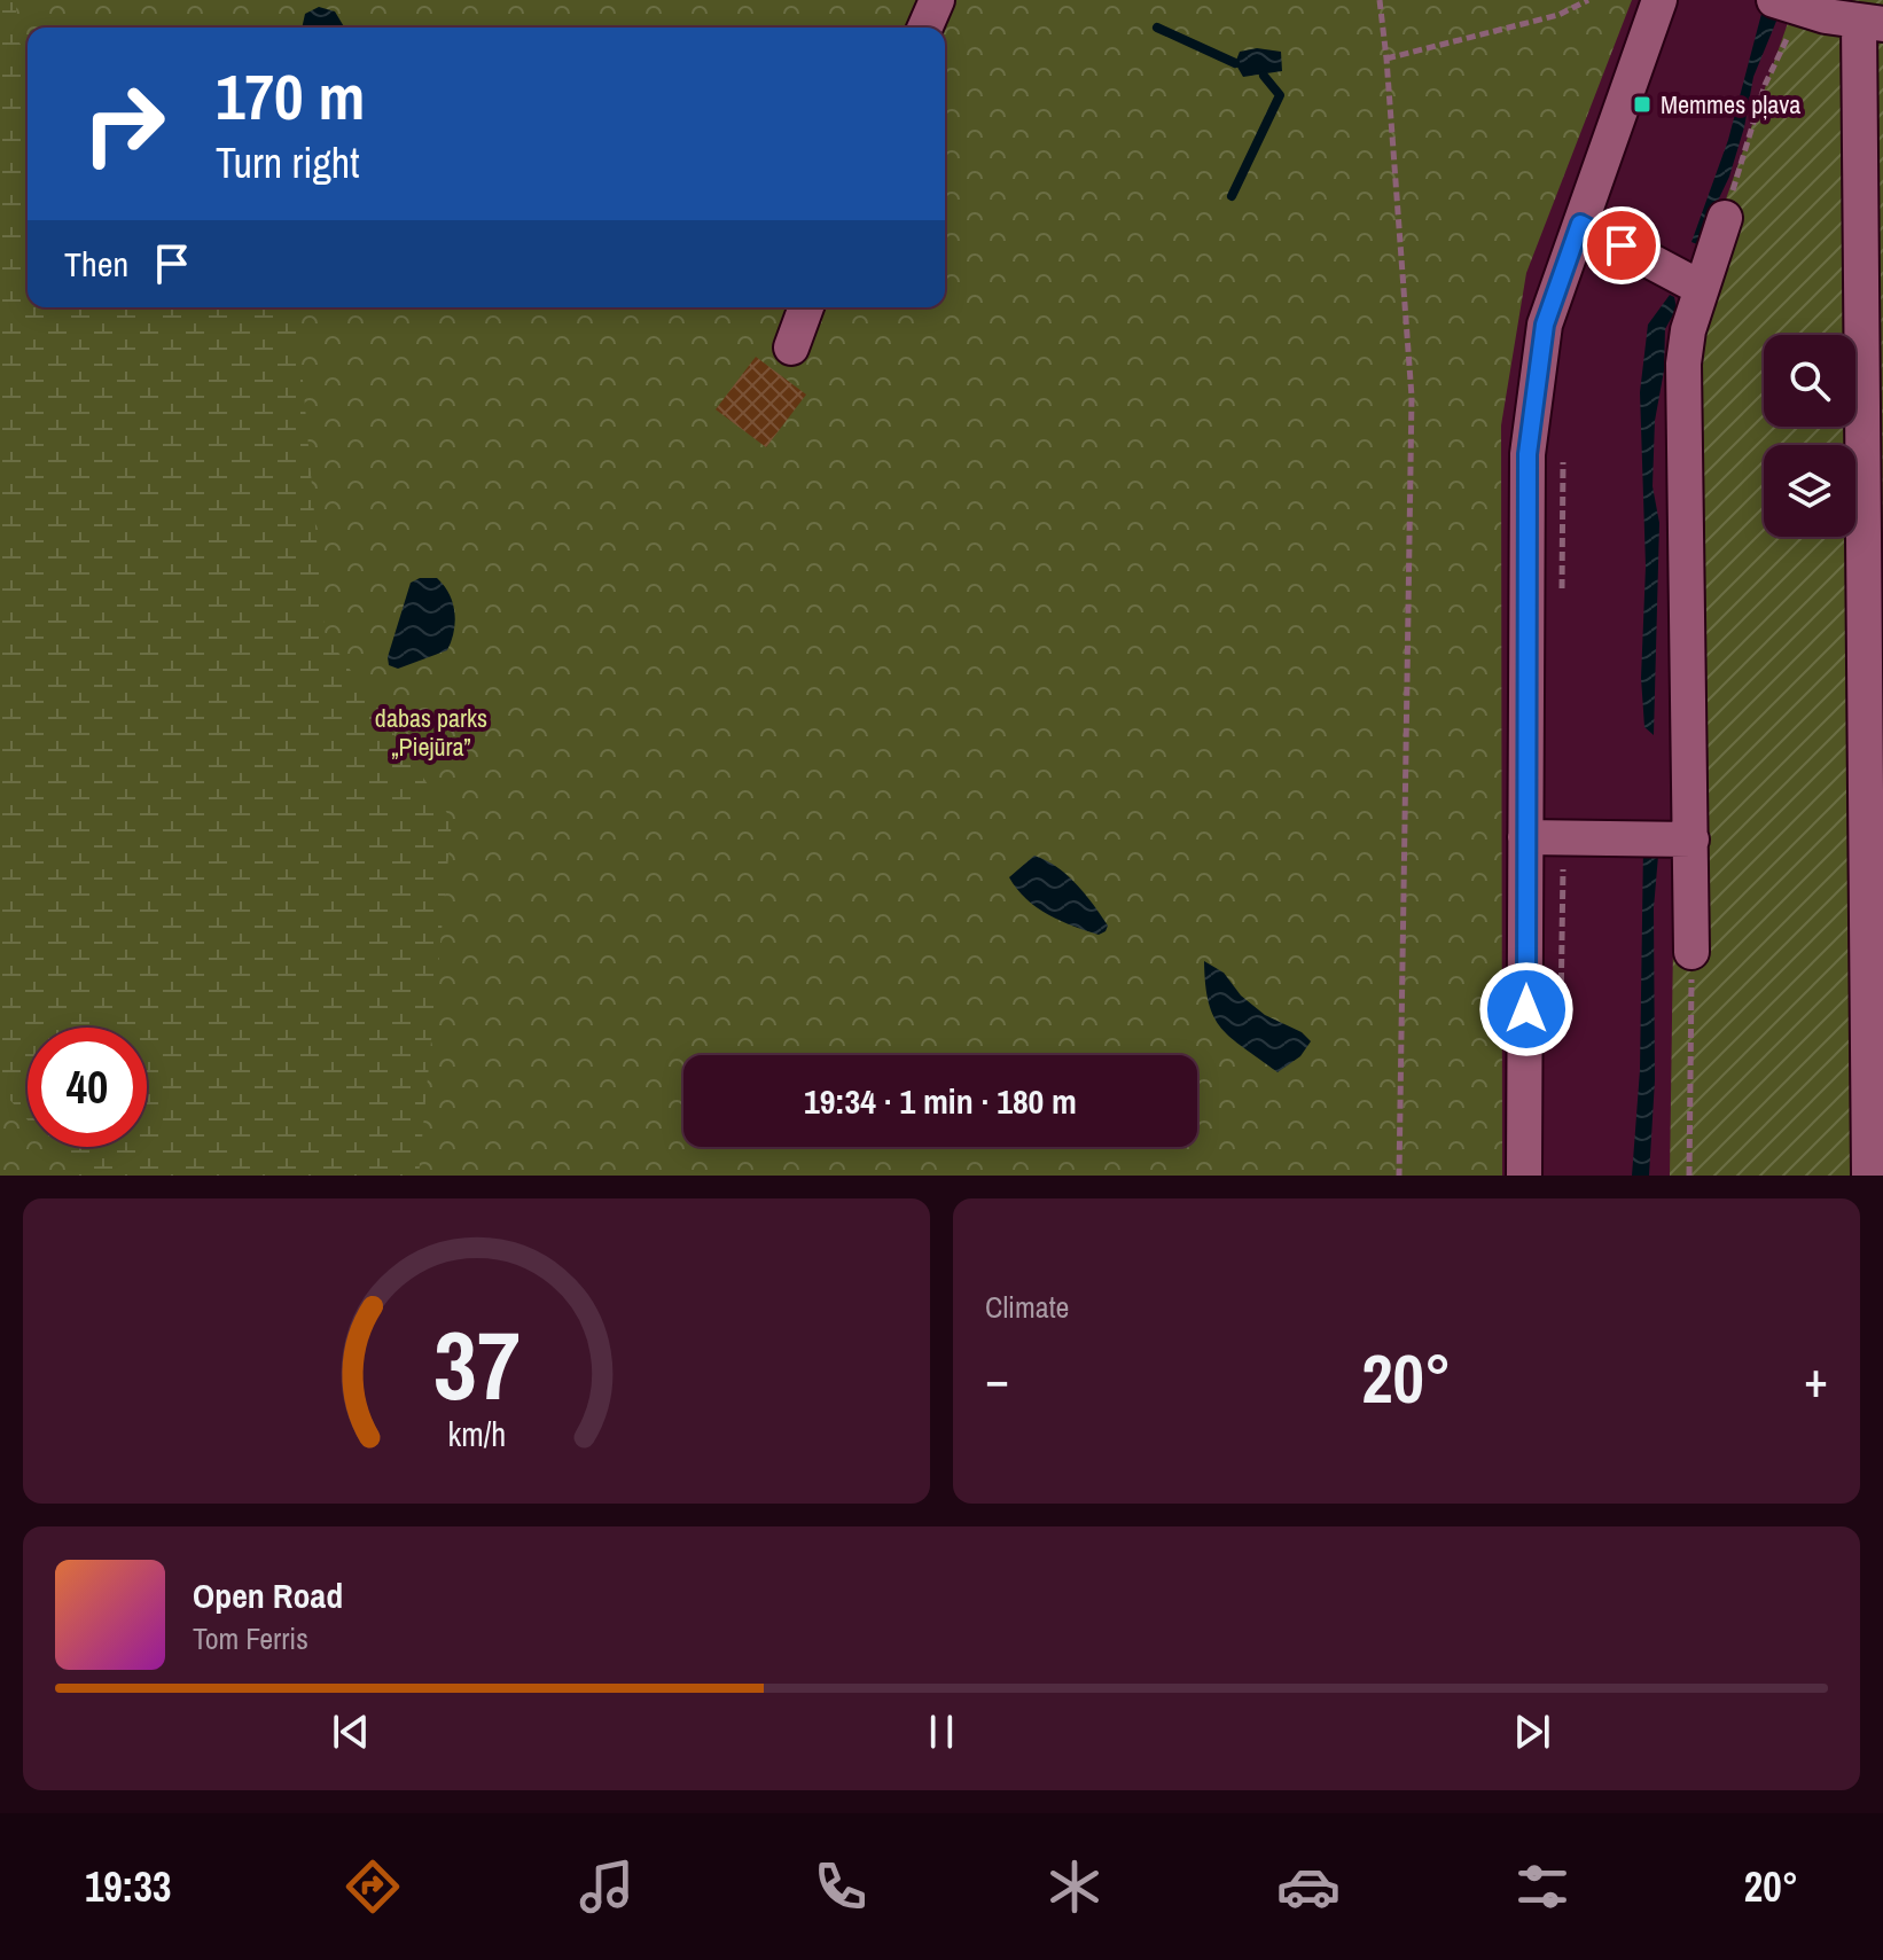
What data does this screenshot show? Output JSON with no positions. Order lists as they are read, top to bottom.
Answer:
{
  "parks": ["dabas parks „Piejūra”"],
  "places": {
    "transit": ["Memmes pļava"]
  },
  "page": {
    "turn": ["170 m", "Turn right"],
    "then": "Then",
    "limit": "40",
    "trip": "19:34 · 1 min · 180 m",
    "tile": "Climate",
    "heat": ["−", "20°", "+"],
    "song": ["Open Road", "Tom Ferris"],
    "tabs": ["19:33", "20°"],
    "gauge": ["37", "km/h"]
  }
}
